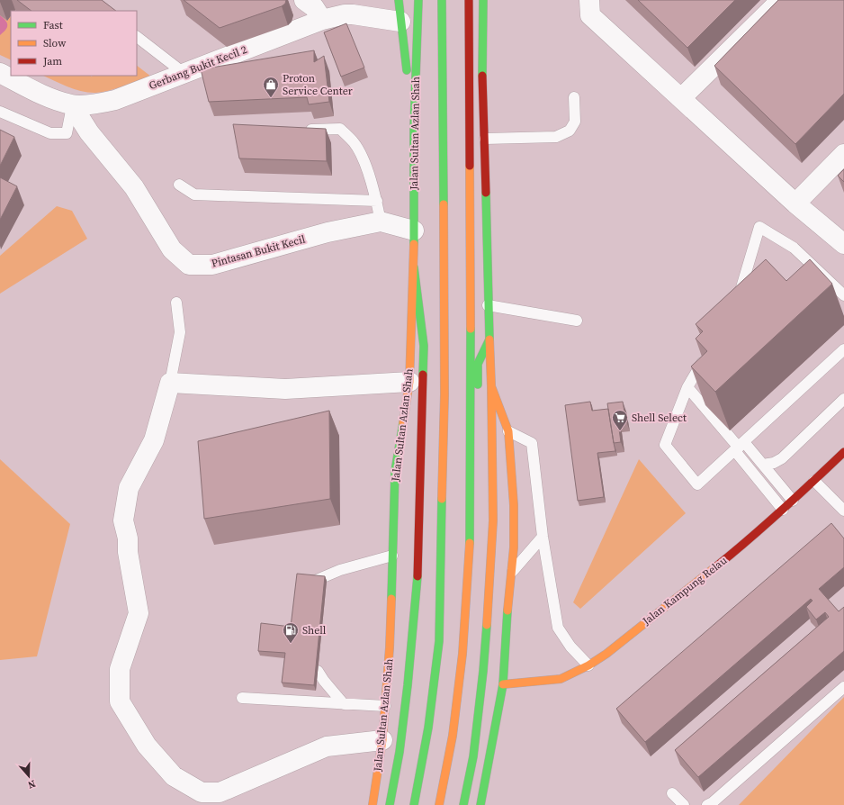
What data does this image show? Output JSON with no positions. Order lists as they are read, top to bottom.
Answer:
{
  "streets": {
    "main road": ["Jalan Sultan Azlan Shah", "Jalan Kampung Relau"],
    "street": ["Gerbang Bukit Kecil 2", "Pintasan Bukit Kecil"]
  },
  "crossings": [
    ["Gerbang Bukit Kecil 2", "Pintasan Bukit Kecil"],
    ["Jalan Sultan Azlan Shah", "Pintasan Bukit Kecil"]
  ],
  "places": {
    "shop": ["Proton Service Center"],
    "supermarket": ["Shell Select"],
    "fuel station": ["Shell"]
  },
  "legend": ["Fast", "Slow", "Jam"],
  "north": "bottom"
}
